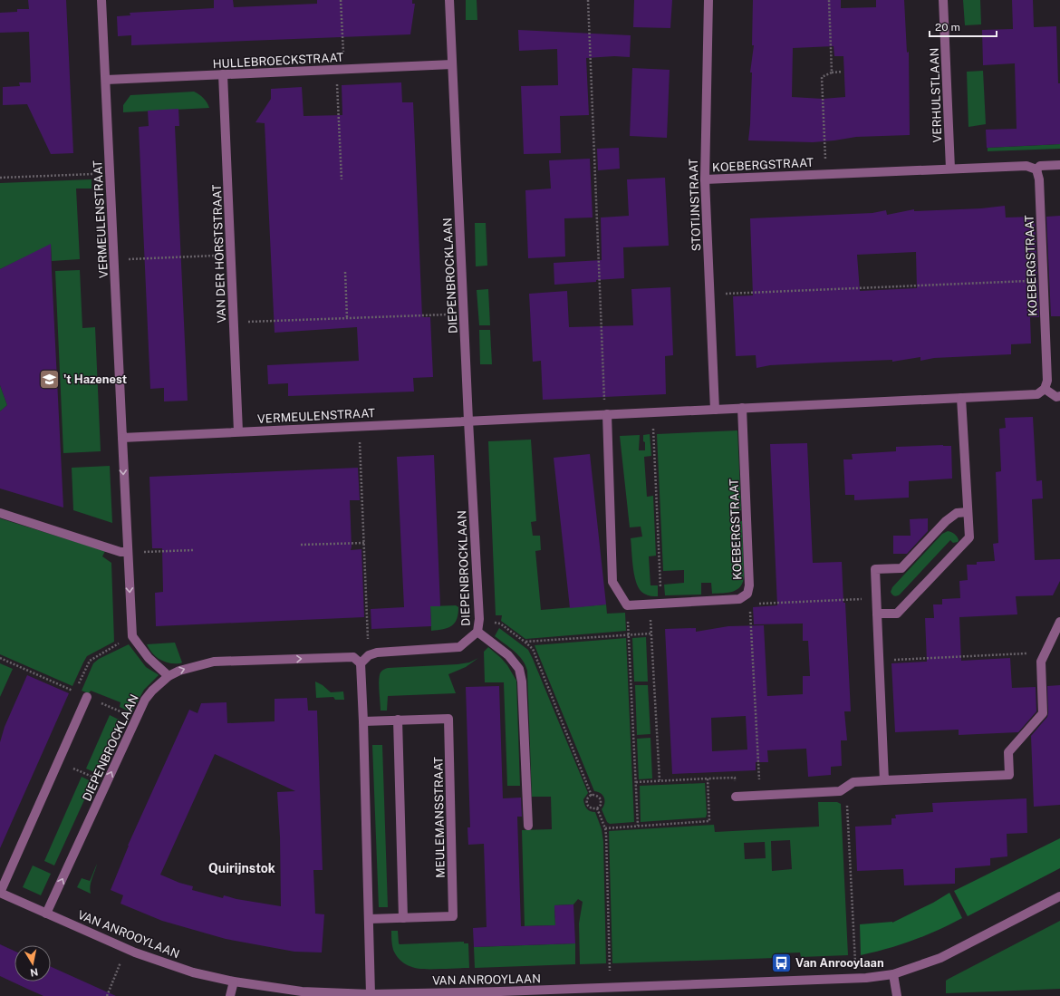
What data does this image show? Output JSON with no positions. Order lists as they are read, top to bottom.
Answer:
{
  "streets": {
    "street": [
      "HULLEBROECKSTRAAT",
      "VERHULSTLAAN",
      "KOEBERGSTRAAT",
      "STOTIJNSTRAAT",
      "VERMEULENSTRAAT",
      "VAN DER HORSTSTRAAT",
      "DIEPENBROCKLAAN",
      "MEULEMANSSTRAAT",
      "VAN ANROOYLAAN"
    ]
  },
  "crossings": [
    ["HULLEBROECKSTRAAT", "VERMEULENSTRAAT"],
    ["HULLEBROECKSTRAAT", "VAN DER HORSTSTRAAT"],
    ["HULLEBROECKSTRAAT", "DIEPENBROCKLAAN"],
    ["VERHULSTLAAN", "KOEBERGSTRAAT"],
    ["KOEBERGSTRAAT", "STOTIJNSTRAAT"],
    ["VERMEULENSTRAAT", "VAN DER HORSTSTRAAT"],
    ["VERMEULENSTRAAT", "DIEPENBROCKLAAN"],
    ["DIEPENBROCKLAAN", "VAN ANROOYLAAN"]
  ],
  "districts": ["Quirijnstok"],
  "places": {
    "school or university": ["'t Hazenest"],
    "bus stop": ["Van Anrooylaan"]
  },
  "scale_bar": "20 m",
  "north": "bottom"
}
